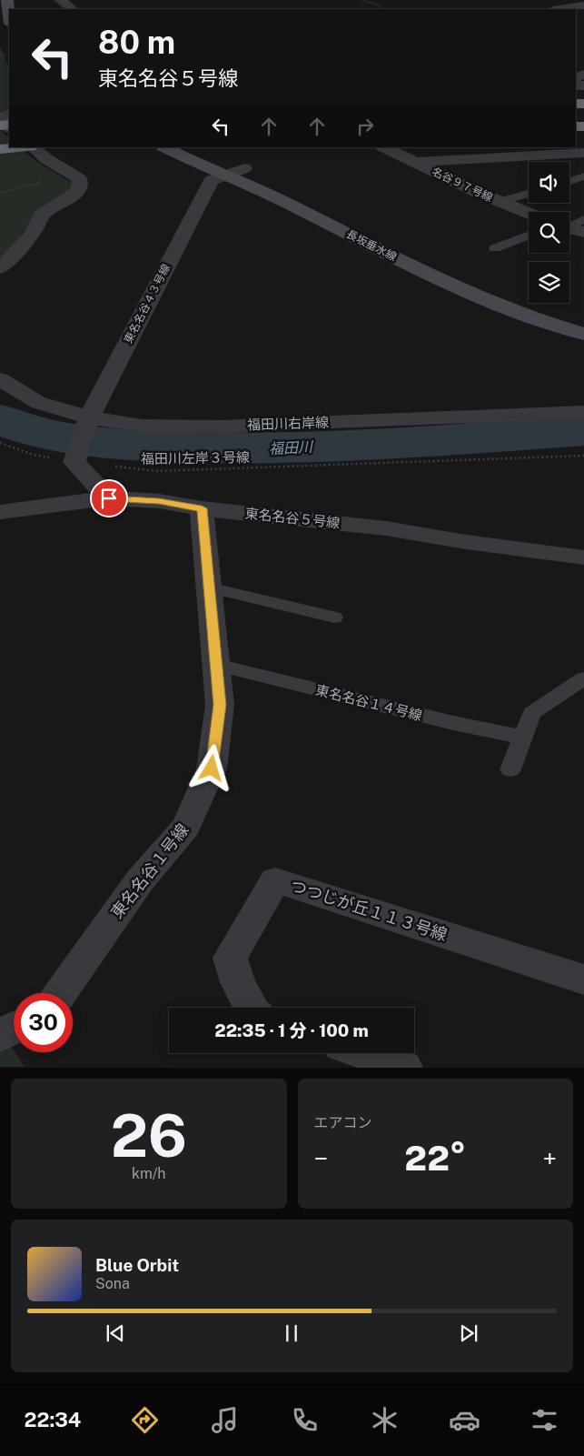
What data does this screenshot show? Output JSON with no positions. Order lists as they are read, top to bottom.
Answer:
{
  "streets": {
    "main road": ["長坂垂水線"],
    "street": [
      "名谷９７号線",
      "東名名谷４３号線",
      "福田川右岸線",
      "東名名谷５号線",
      "東名名谷１号線",
      "つつじが丘１１３号線"
    ],
    "lane": ["東名名谷１４号線"],
    "path": ["福田川左岸３号線"]
  },
  "crossings": [
    ["長坂垂水線", "東名名谷４３号線"],
    ["東名名谷４３号線", "福田川右岸線"],
    ["東名名谷４３号線", "福田川左岸３号線"],
    ["東名名谷５号線", "東名名谷１号線"],
    ["東名名谷１４号線", "東名名谷１号線"]
  ],
  "water": ["福田川"],
  "page": {
    "turn": ["80 m", "東名名谷５号線"],
    "limit": "30",
    "trip": "22:35 · 1 分 · 100 m",
    "tile": [
      ["26", "km/h"],
      "エアコン"
    ],
    "heat": ["−", "22°", "+"],
    "song": ["Blue Orbit", "Sona"],
    "tabs": "22:34"
  }
}
